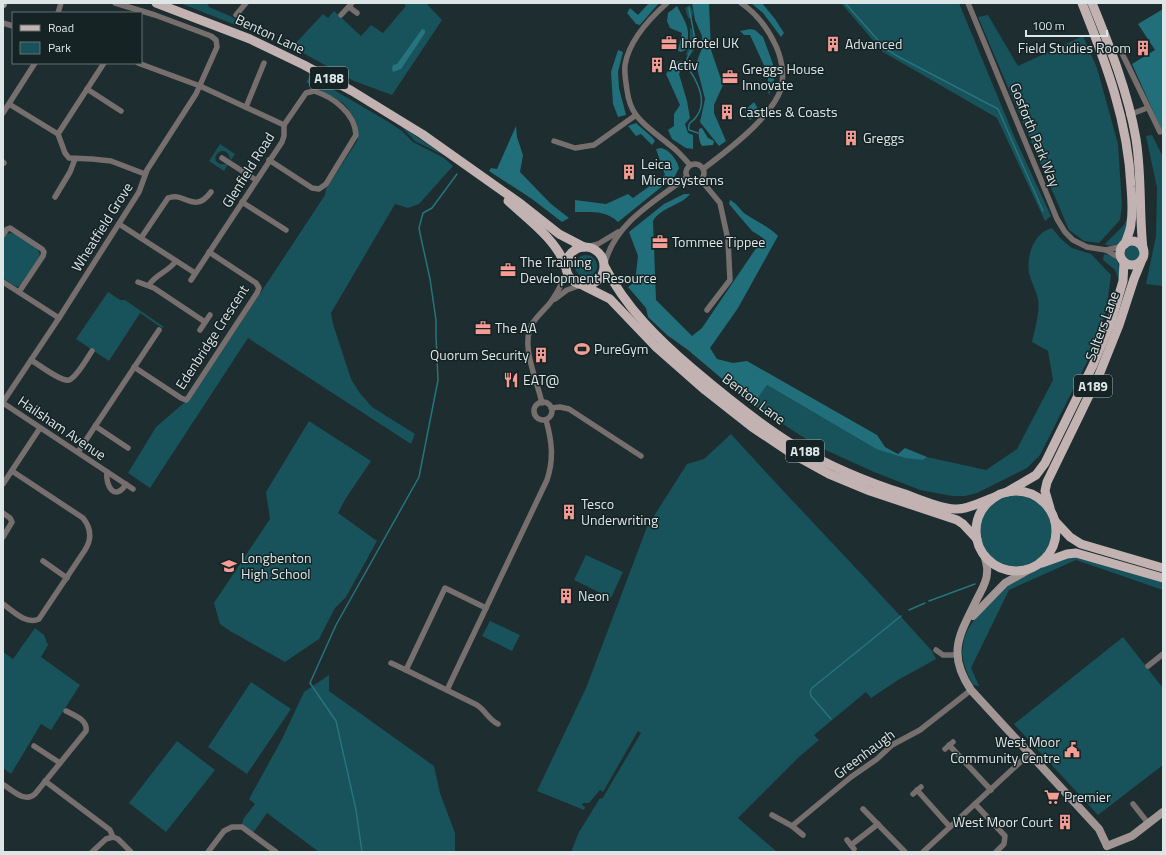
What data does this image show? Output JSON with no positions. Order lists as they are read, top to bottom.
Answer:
{
  "streets": {
    "main road": [
      "Benton Lane",
      "A188",
      "Salters Lane",
      "A189"
    ],
    "street": [
      "Gosforth Park Way",
      "Glenfield Road",
      "Wheatfield Grove",
      "Edenbridge Crescent",
      "Hailsham Avenue",
      "Greenhaugh"
    ]
  },
  "crossings": [
    ["Benton Lane", "A188"],
    ["Benton Lane", "Salters Lane"],
    ["Benton Lane", "A189"],
    ["Gosforth Park Way", "Salters Lane"],
    ["Gosforth Park Way", "A189"],
    ["Glenfield Road", "Wheatfield Grove"],
    ["Glenfield Road", "Edenbridge Crescent"],
    ["Wheatfield Grove", "Hailsham Avenue"],
    ["Salters Lane", "A189"]
  ],
  "places": {
    "office": [
      "Infotel UK",
      "Greggs House Innovate",
      "Tommee Tippee",
      "The Training Development Resource",
      "The AA"
    ],
    "building": [
      "Advanced",
      "Field Studies Room",
      "Activ",
      "Castles & Coasts",
      "Greggs",
      "Leica Microsystems",
      "Quorum Security",
      "Tesco Underwriting",
      "Neon",
      "West Moor Court"
    ],
    "sports": ["PureGym"],
    "restaurant": ["EAT@"],
    "school or university": ["Longbenton High School"],
    "public building": ["West Moor Community Centre"],
    "supermarket": ["Premier"]
  },
  "legend": ["Road", "Park"],
  "scale_bar": "100 m"
}
